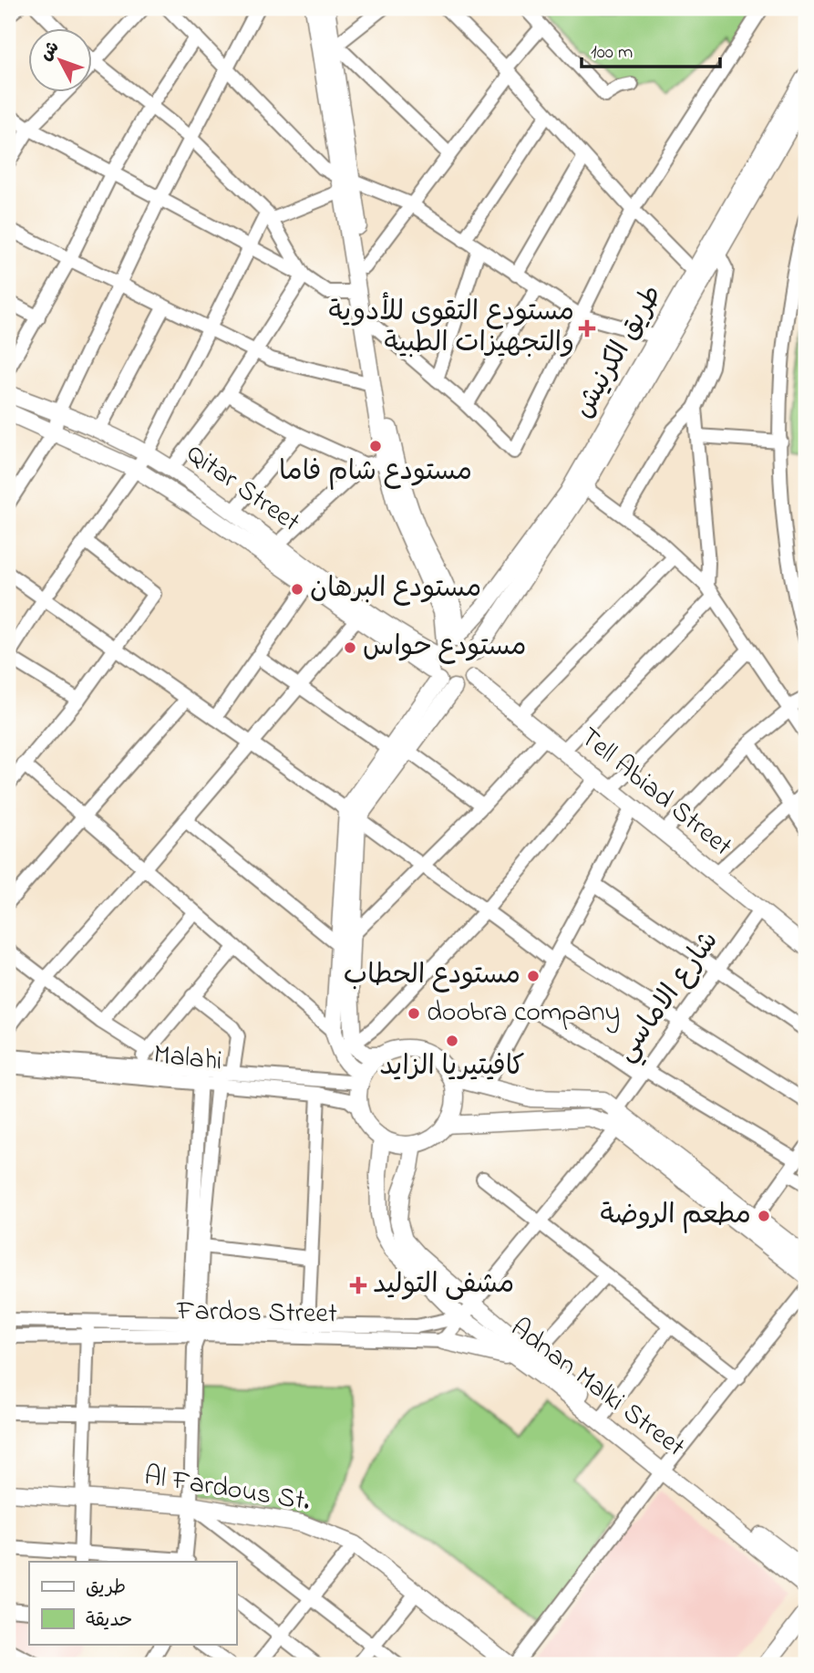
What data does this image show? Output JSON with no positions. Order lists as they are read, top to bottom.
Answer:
{
  "streets": {
    "main road": [
      "طريق الكرنيش",
      "Qitar Street",
      "Tell Abiad Street",
      "Adnan Malki Street",
      "Al Fardous St."
    ],
    "street": ["شارع الاماسي", "Malahi", "Fardos Street"]
  },
  "crossings": [
    ["طريق الكرنيش", "Qitar Street"],
    ["Tell Abiad Street", "شارع الاماسي"],
    ["شارع الاماسي", "Fardos Street"],
    ["شارع الاماسي", "Adnan Malki Street"],
    ["Malahi", "Adnan Malki Street"],
    ["Fardos Street", "Adnan Malki Street"]
  ],
  "places": {
    "health": ["مستودع التقوى للأدوية والتجهيزات الطبية", "مشفى التوليد"],
    "other": [
      "مستودع شام فاما",
      "مستودع البرهان",
      "مستودع حواس",
      "مستودع الحطاب",
      "doobra company",
      "كافيتيريا الزايد",
      "مطعم الروضة"
    ]
  },
  "legend": ["طريق", "حديقة"],
  "scale_bar": "100 m",
  "north": "top left"
}
